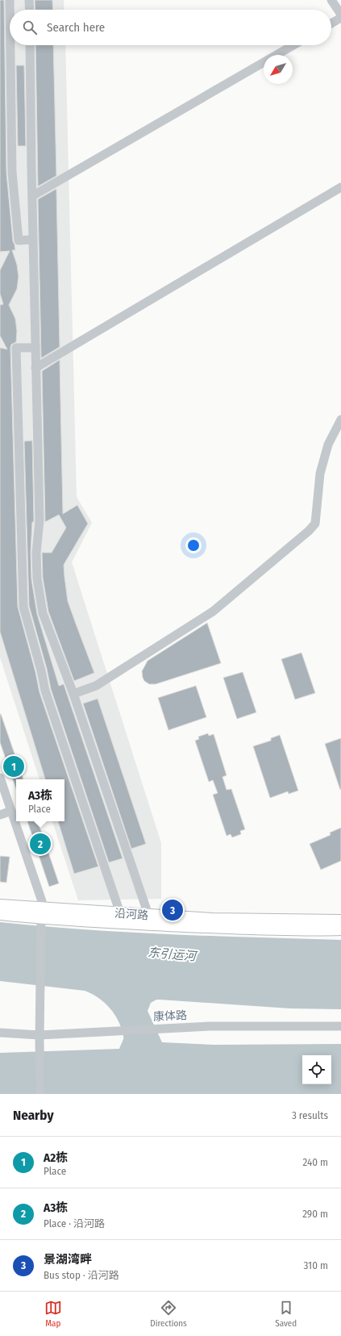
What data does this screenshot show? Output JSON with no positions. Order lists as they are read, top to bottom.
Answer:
{
  "streets": {
    "main road": ["沿河路"],
    "street": ["康体路"]
  },
  "water": ["东引运河"],
  "north": "bottom left",
  "page": {
    "search": "Search here",
    "pins": ["1", "2", "3"],
    "popup": ["A3栋", "Place"],
    "heading": ["Nearby", "3 results"],
    "list": [
      {
        "mark": "1",
        "name": "A2栋",
        "note": "Place",
        "value": "240 m"
      },
      {
        "mark": "2",
        "name": "A3栋",
        "note": "Place · 沿河路",
        "value": "290 m"
      },
      {
        "mark": "3",
        "name": "景湖湾畔",
        "note": "Bus stop · 沿河路",
        "value": "310 m"
      }
    ],
    "nav": ["Map", "Directions", "Saved"]
  }
}
